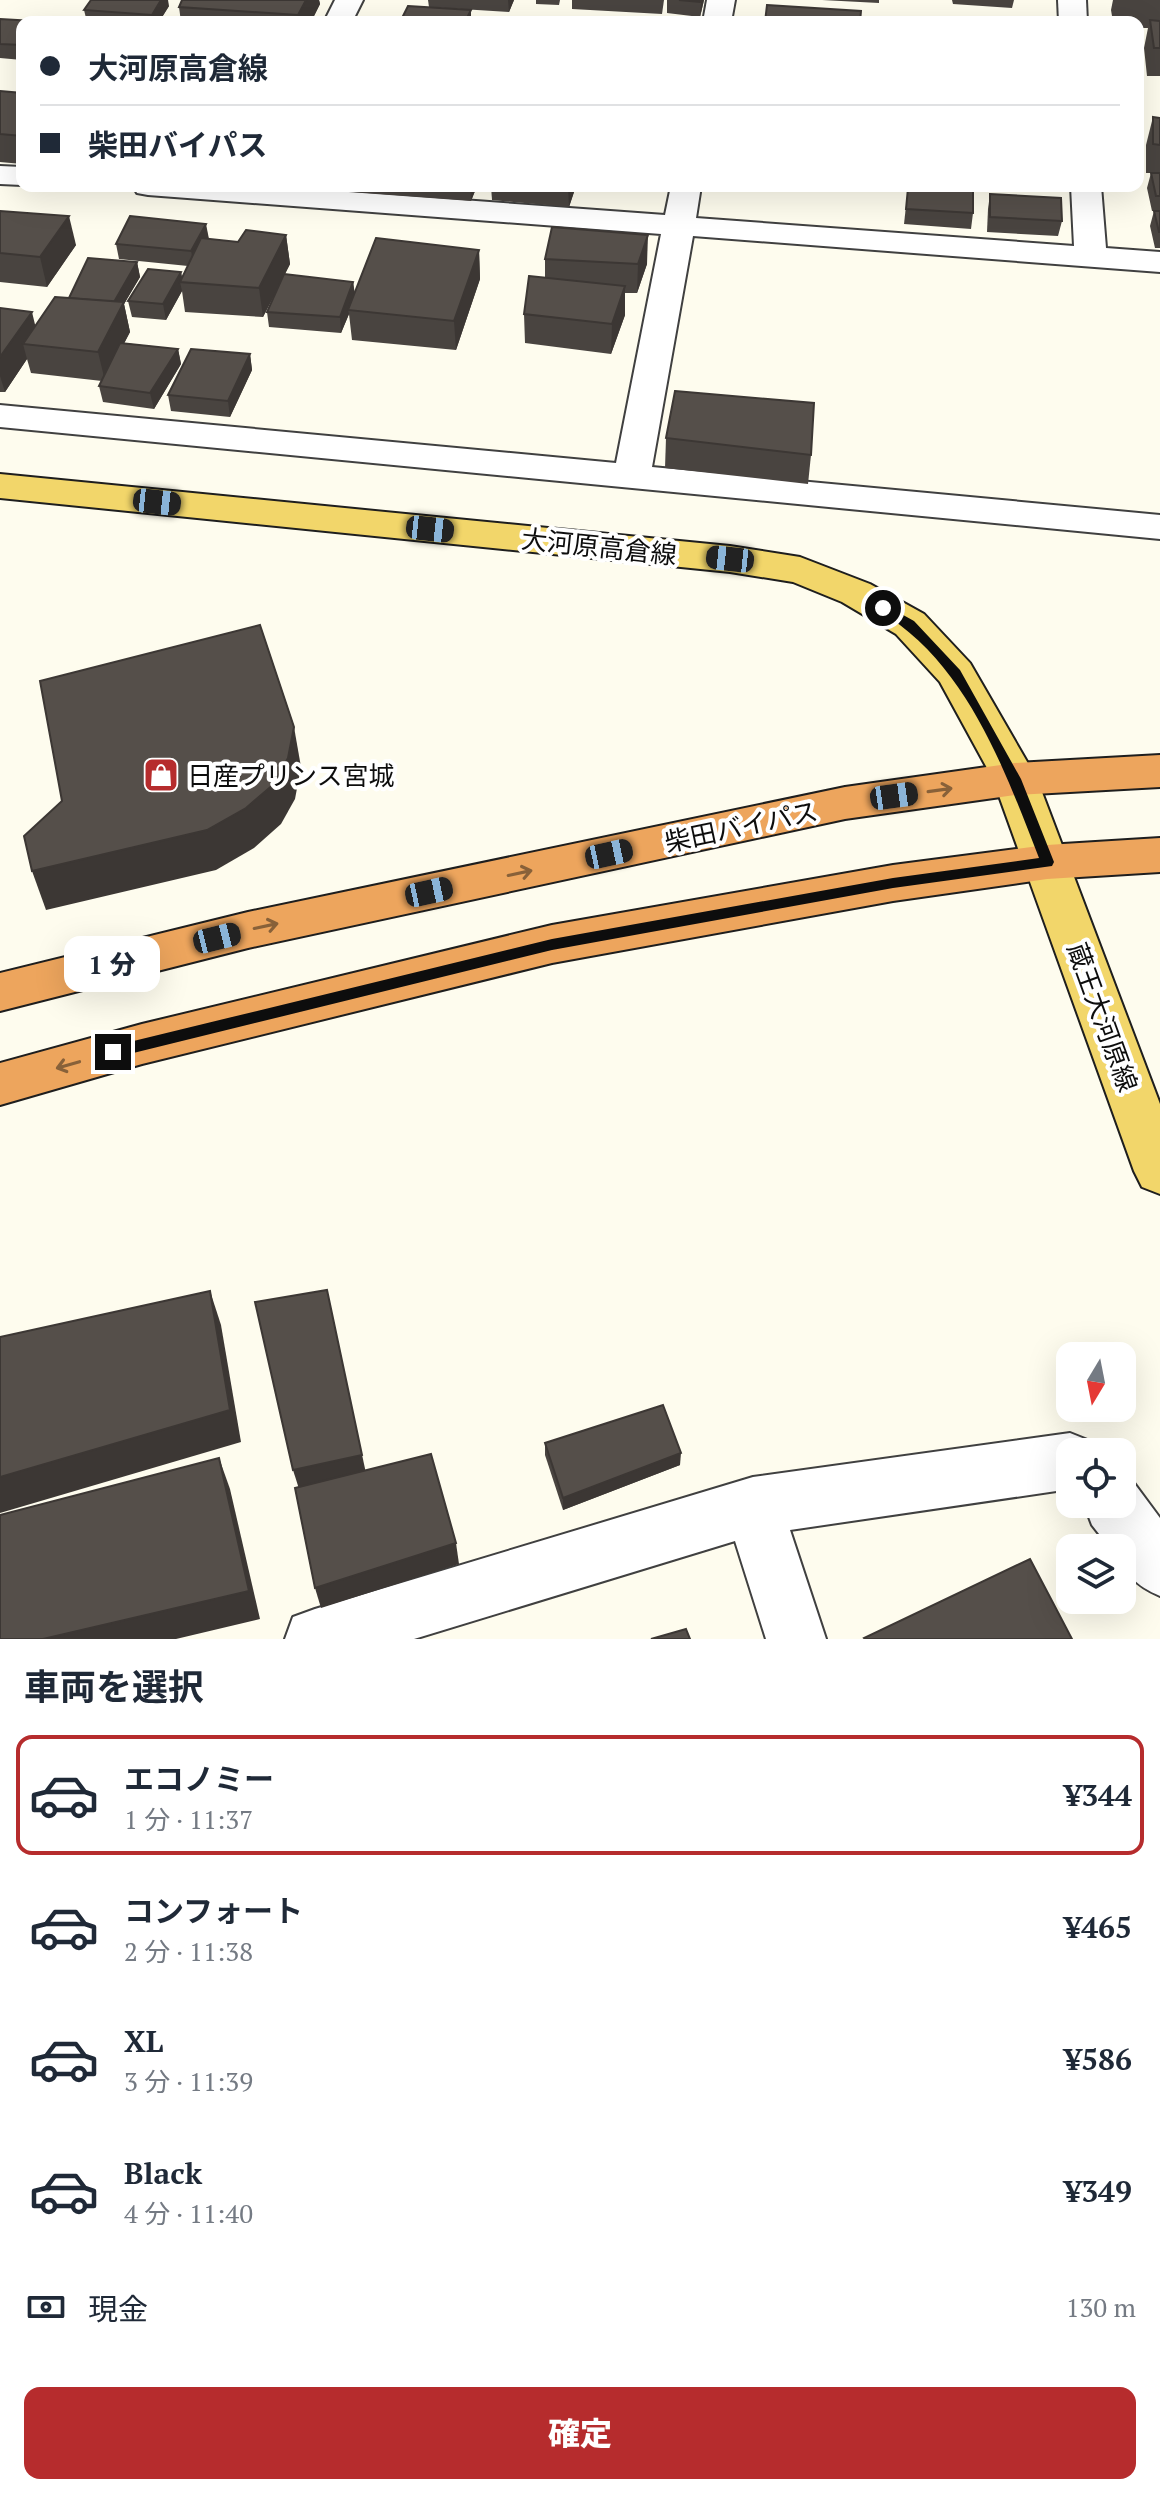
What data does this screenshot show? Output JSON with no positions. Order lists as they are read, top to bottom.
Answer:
{
  "streets": {
    "highway": ["柴田バイパス"],
    "main road": ["大河原高倉線", "蔵王大河原線"]
  },
  "crossings": [
    ["大河原高倉線", "柴田バイパス"],
    ["大河原高倉線", "蔵王大河原線"]
  ],
  "places": {
    "shop": ["日産プリンス宮城"]
  },
  "north": "bottom",
  "page": {
    "banner": ["大河原高倉線", "柴田バイパス"],
    "bubble": "1 分",
    "heading": "車両を選択",
    "list": [
      {
        "name": "エコノミー",
        "note": "1 分 · 11:37",
        "value": "¥344"
      },
      {
        "name": "コンフォート",
        "note": "2 分 · 11:38",
        "value": "¥465"
      },
      {
        "name": "XL",
        "note": "3 分 · 11:39",
        "value": "¥586"
      },
      {
        "name": "Black",
        "note": "4 分 · 11:40",
        "value": "¥349"
      }
    ],
    "pay": ["現金", "130 m"],
    "buttons": "確定"
  }
}
